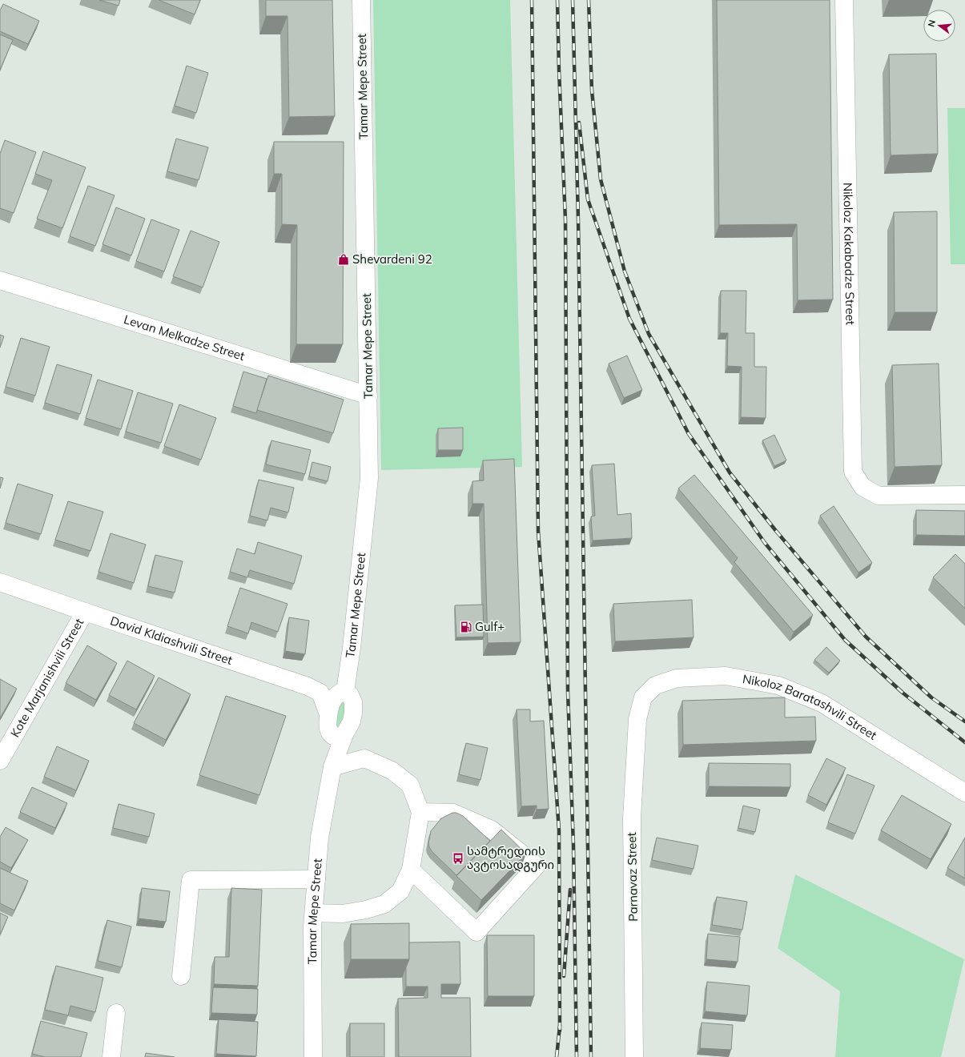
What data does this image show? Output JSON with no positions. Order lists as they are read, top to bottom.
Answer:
{
  "streets": {
    "street": [
      "Tamar Mepe Street",
      "Nikoloz Kakabadze Street",
      "Levan Melkadze Street",
      "David Kldiashvili Street",
      "Kote Marjanishvili Street",
      "Nikoloz Baratashvili Street",
      "Parnavaz Street"
    ]
  },
  "crossings": [
    ["Tamar Mepe Street", "Levan Melkadze Street"],
    ["Tamar Mepe Street", "David Kldiashvili Street"],
    ["David Kldiashvili Street", "Kote Marjanishvili Street"],
    ["Nikoloz Baratashvili Street", "Parnavaz Street"]
  ],
  "places": {
    "shop": ["Shevardeni 92"],
    "fuel station": ["Gulf+"],
    "bus stop": ["სამტრედიის ავტოსადგური"]
  },
  "north": "left"
}
